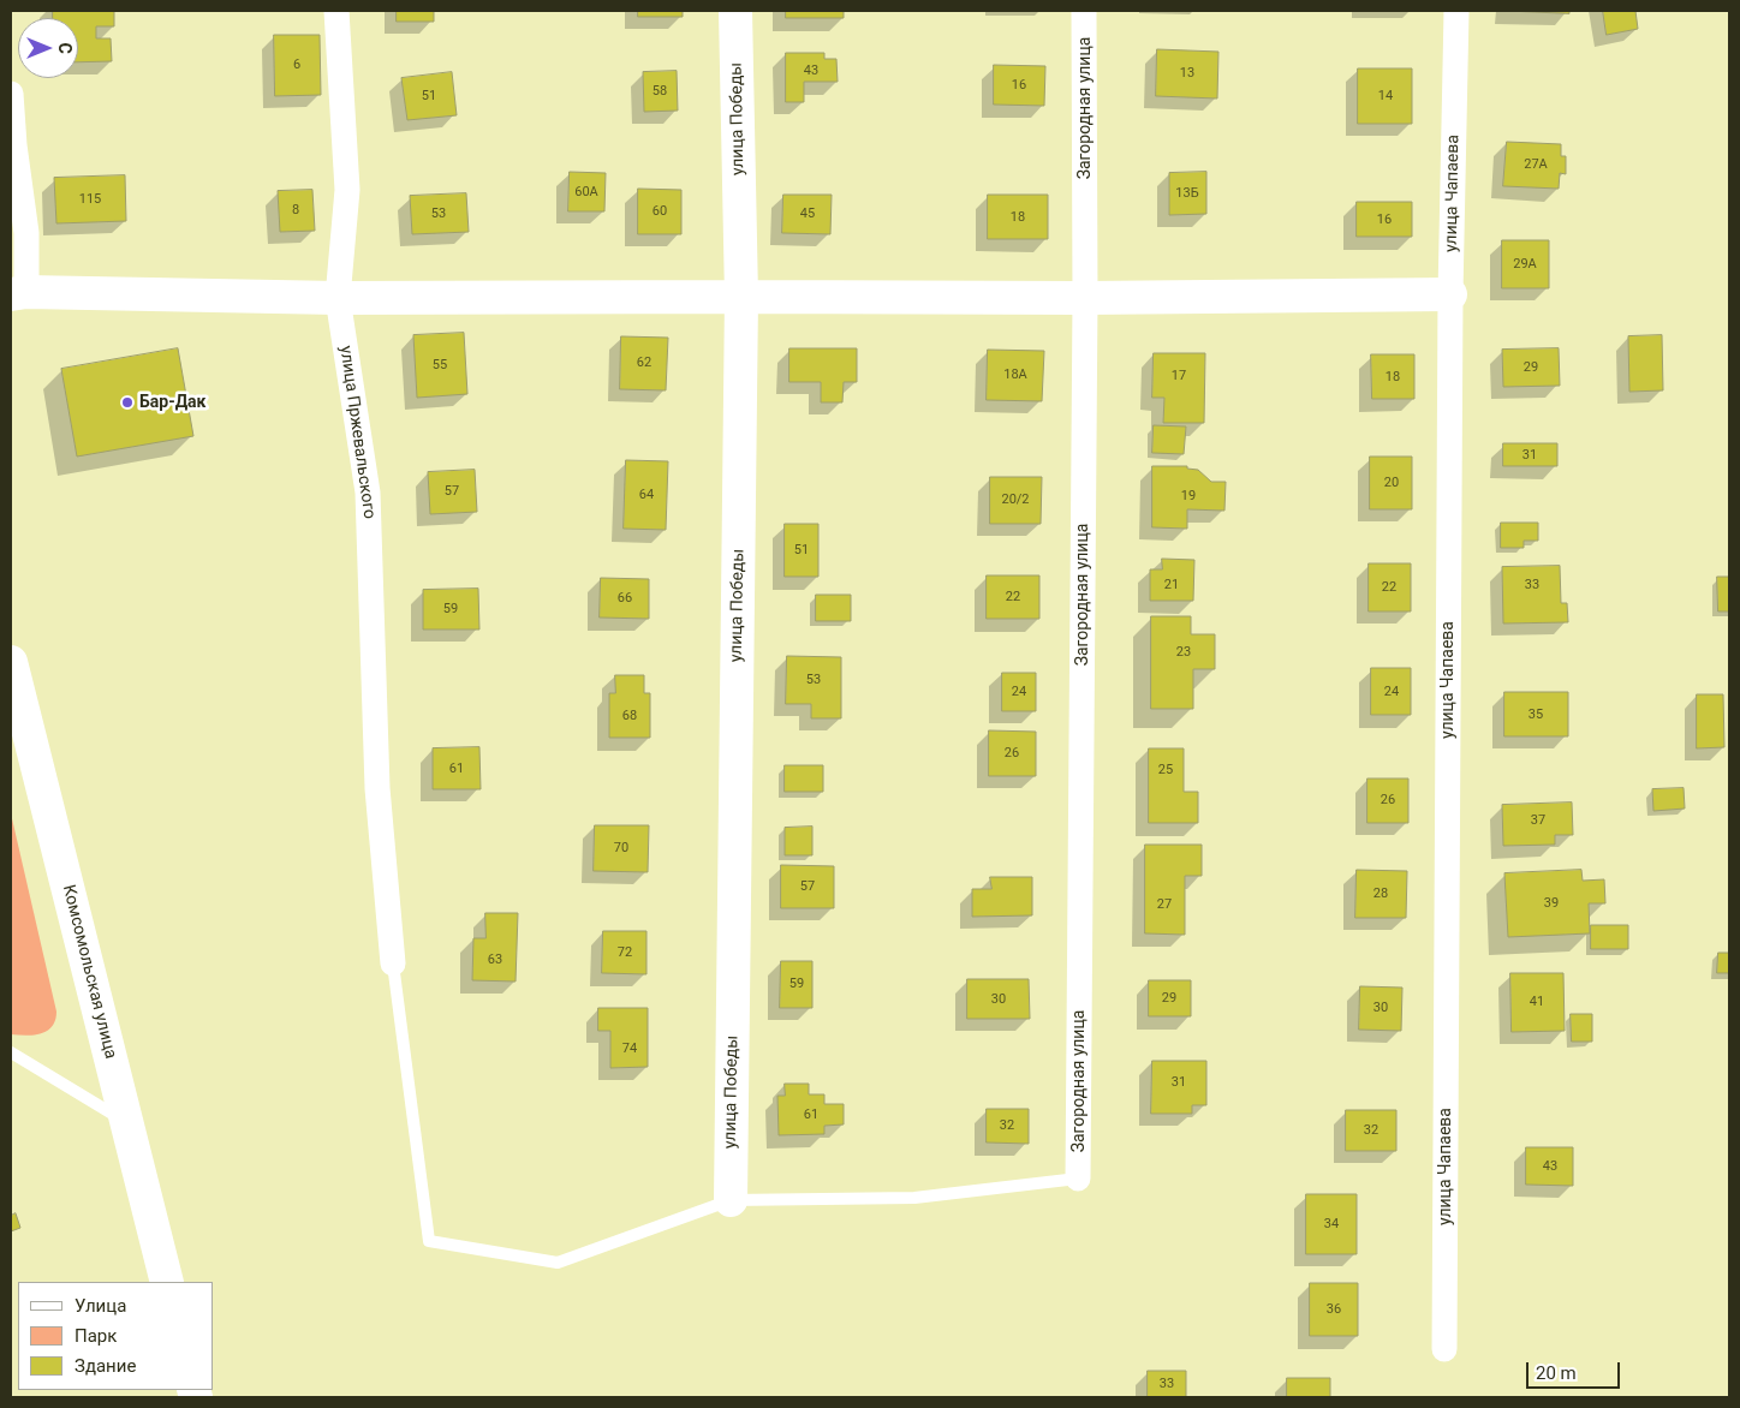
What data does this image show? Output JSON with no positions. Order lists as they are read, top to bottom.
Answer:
{
  "streets": {
    "street": [
      "Загородная улица",
      "улица Победы",
      "улица Чапаева",
      "улица Пржевальского",
      "Комсомольская улица"
    ]
  },
  "places": ["Бар-Дак"],
  "house_numbers": [
    "6",
    "43",
    "13",
    "16",
    "58",
    "51",
    "14",
    "27А",
    "60А",
    "13Б",
    "115",
    "8",
    "60",
    "53",
    "45",
    "18",
    "16",
    "29А",
    "62",
    "55",
    "29",
    "18А",
    "17",
    "18",
    "31",
    "20",
    "57",
    "64",
    "19",
    "20/2",
    "51",
    "21",
    "33",
    "22",
    "22",
    "66",
    "59",
    "23",
    "53",
    "24",
    "24",
    "35",
    "68",
    "26",
    "61",
    "25",
    "26",
    "37",
    "70",
    "57",
    "28",
    "39",
    "27",
    "72",
    "63",
    "59",
    "29",
    "30",
    "41",
    "30",
    "74",
    "31",
    "61",
    "32",
    "32",
    "43",
    "34",
    "36",
    "33"
  ],
  "legend": ["Улица", "Парк", "Здание"],
  "scale_bar": "20 m",
  "north": "right"
}
